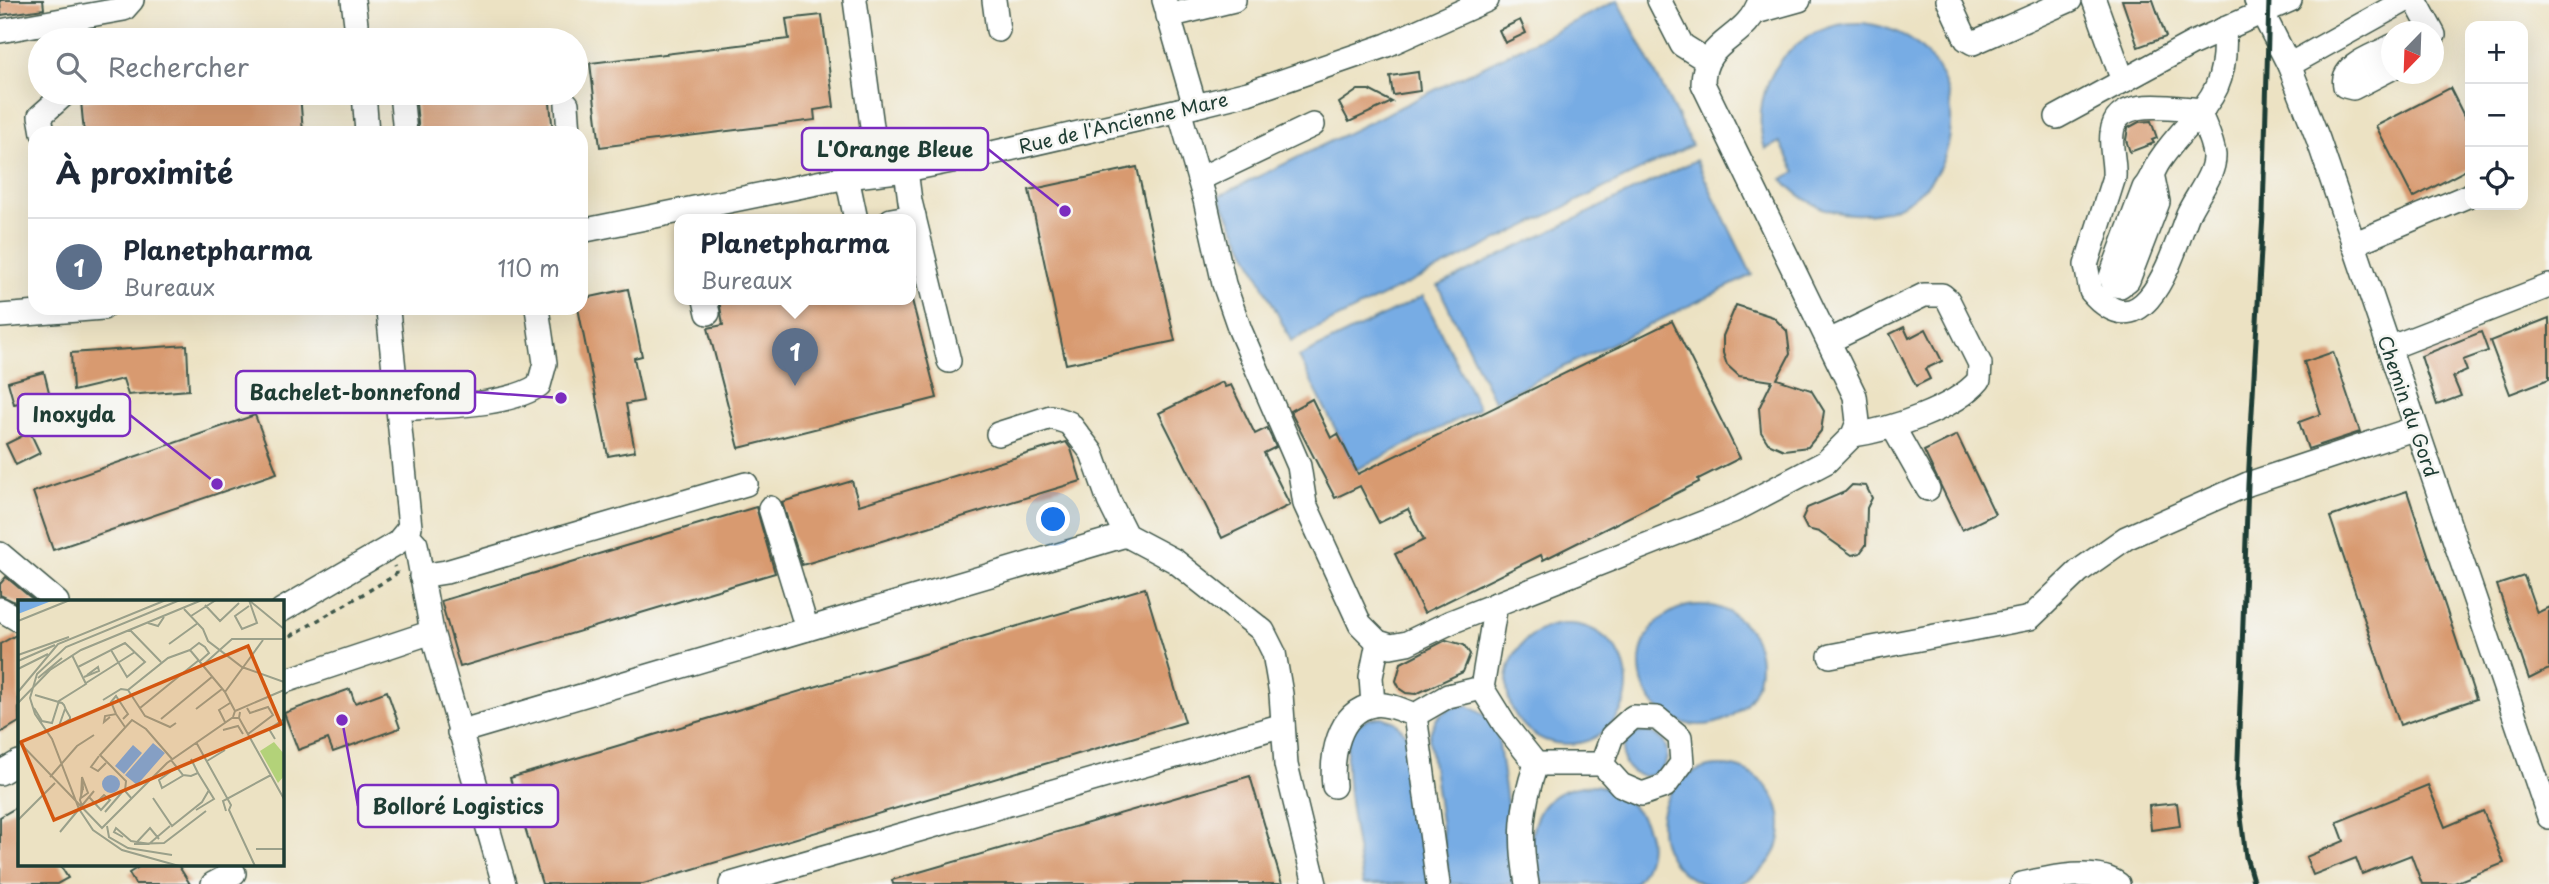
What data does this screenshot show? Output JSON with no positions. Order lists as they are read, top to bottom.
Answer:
{
  "streets": {
    "street": ["Rue de l'Ancienne Mare", "Chemin du Gord"]
  },
  "places": [
    "L'Orange Bleue",
    "Bachelet-bonnefond",
    "Inoxyda",
    "Bolloré Logistics"
  ],
  "north": "bottom left",
  "page": {
    "map_buttons": ["+", "−"],
    "search": "Rechercher",
    "heading": "À proximité",
    "popup": ["Planetpharma", "Bureaux"],
    "list": [
      {
        "mark": "1",
        "name": "Planetpharma",
        "note": "Bureaux",
        "value": "110 m"
      }
    ],
    "pins": "1"
  }
}
